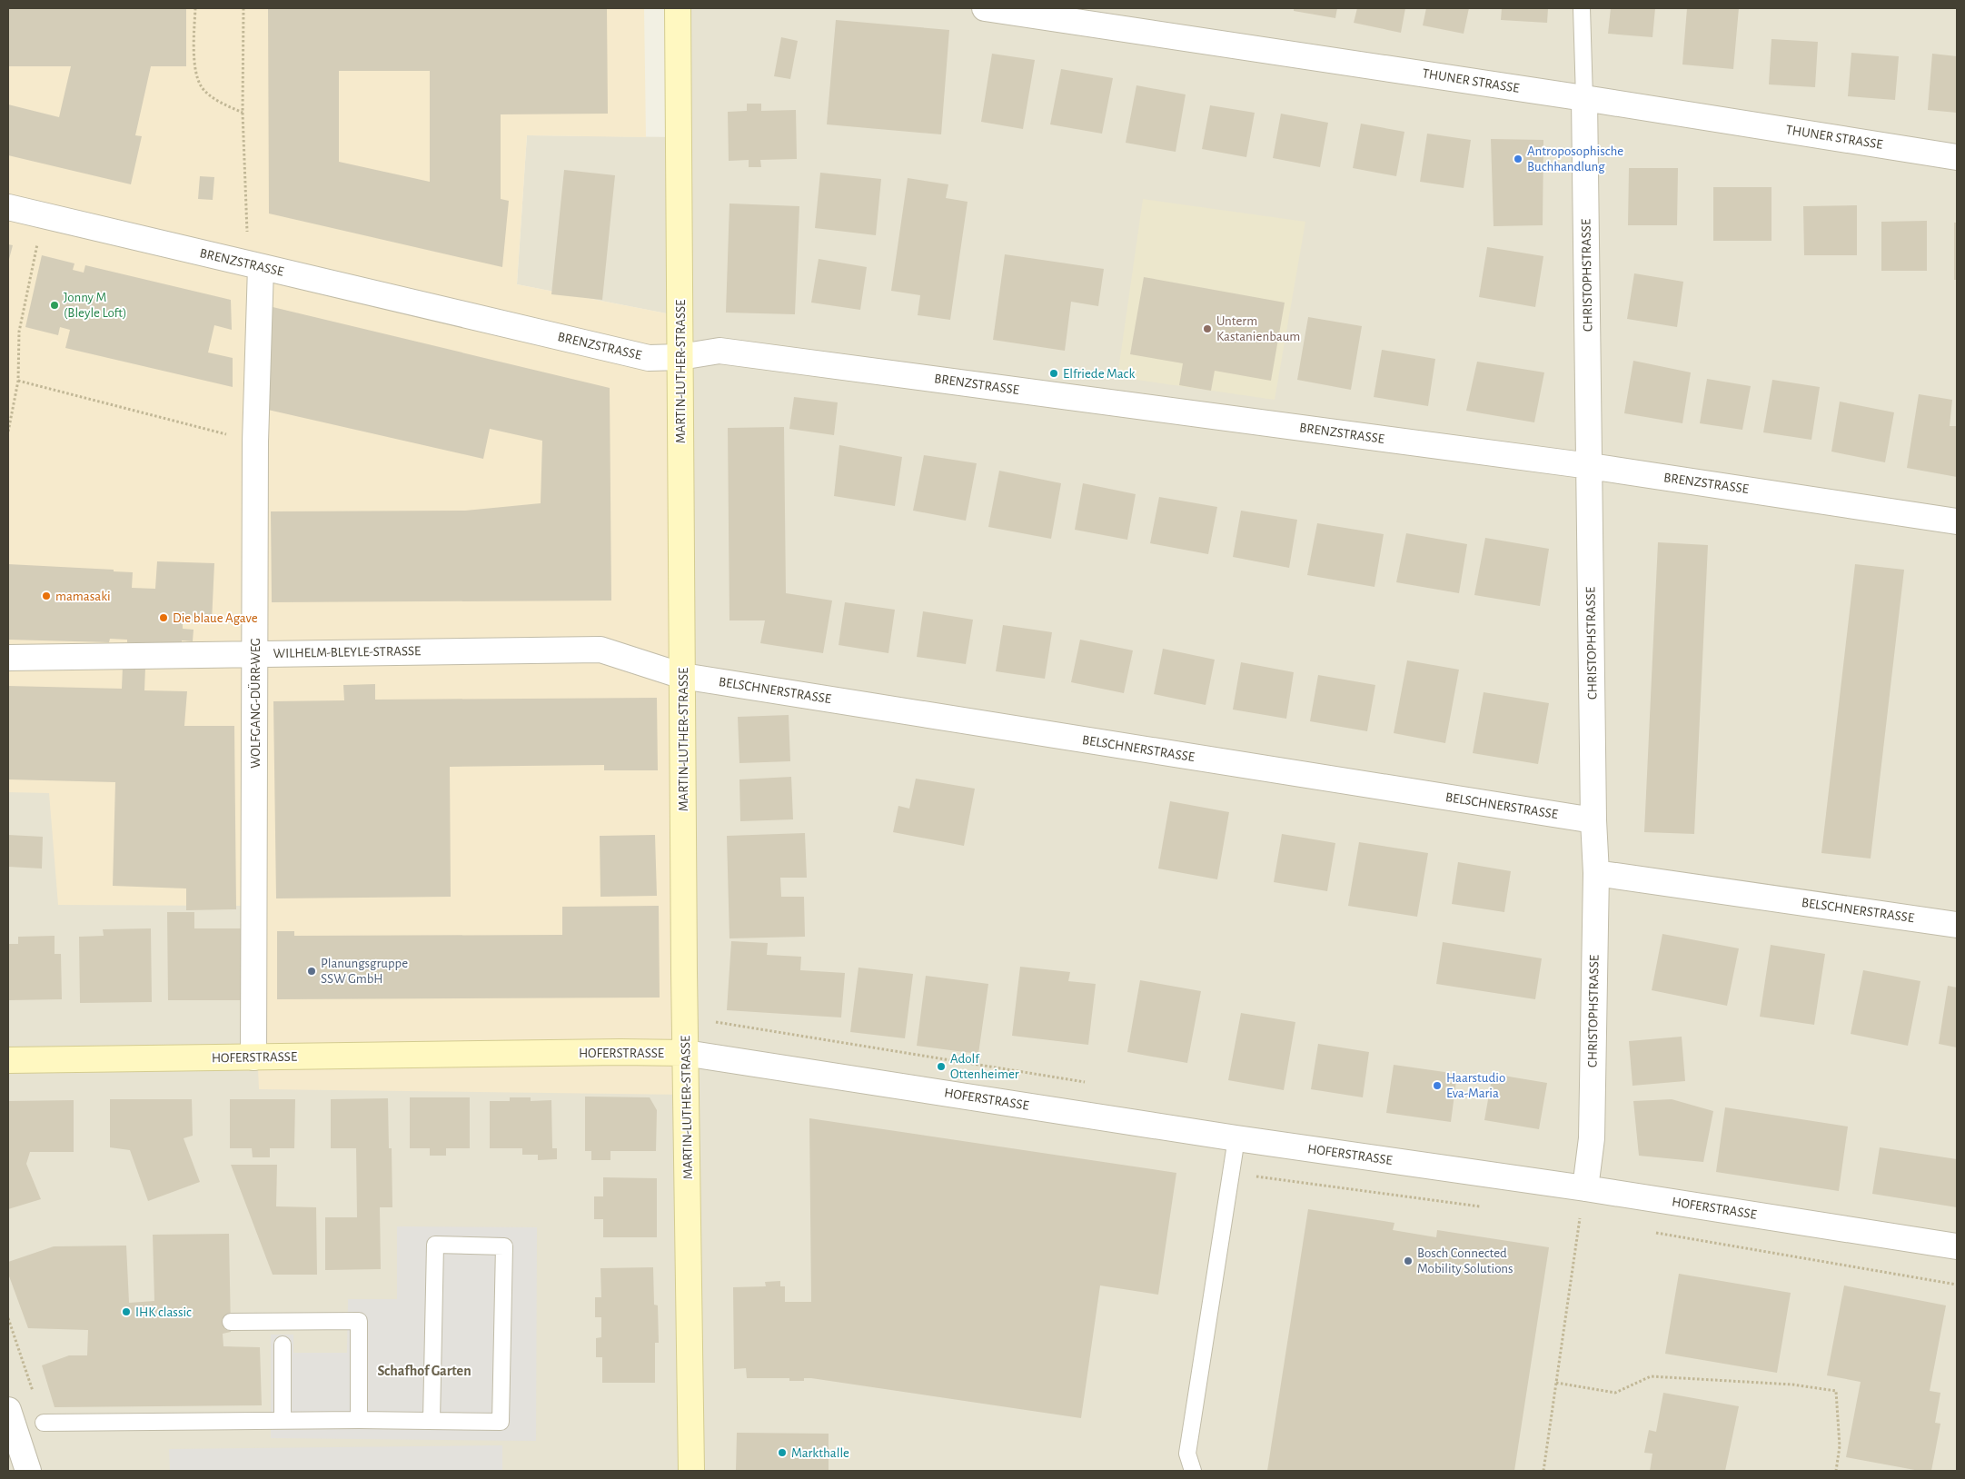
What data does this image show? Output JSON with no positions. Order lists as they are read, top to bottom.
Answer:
{
  "streets": {
    "street": [
      "THUNER STRASSE",
      "BRENZSTRASSE",
      "CHRISTOPHSTRASSE",
      "MARTIN-LUTHER-STRASSE",
      "WILHELM-BLEYLE-STRASSE",
      "BELSCHNERSTRASSE",
      "WOLFGANG-DÜRR-WEG",
      "HOFERSTRASSE"
    ]
  },
  "crossings": [
    ["THUNER STRASSE", "CHRISTOPHSTRASSE"],
    ["BRENZSTRASSE", "CHRISTOPHSTRASSE"],
    ["BRENZSTRASSE", "MARTIN-LUTHER-STRASSE"],
    ["BRENZSTRASSE", "WOLFGANG-DÜRR-WEG"],
    ["CHRISTOPHSTRASSE", "BELSCHNERSTRASSE"],
    ["CHRISTOPHSTRASSE", "HOFERSTRASSE"],
    ["MARTIN-LUTHER-STRASSE", "WILHELM-BLEYLE-STRASSE"],
    ["MARTIN-LUTHER-STRASSE", "BELSCHNERSTRASSE"],
    ["MARTIN-LUTHER-STRASSE", "HOFERSTRASSE"],
    ["WILHELM-BLEYLE-STRASSE", "BELSCHNERSTRASSE"],
    ["WILHELM-BLEYLE-STRASSE", "WOLFGANG-DÜRR-WEG"],
    ["WOLFGANG-DÜRR-WEG", "HOFERSTRASSE"]
  ],
  "districts": ["Schafhof Garten"],
  "places": [
    "Antroposophische Buchhandlung",
    "Jonny M (Bleyle Loft)",
    "Unterm Kastanienbaum",
    "Elfriede Mack",
    "mamasaki",
    "Die blaue Agave",
    "Planungsgruppe SSW GmbH",
    "Adolf Ottenheimer",
    "Haarstudio Eva-Maria",
    "Bosch Connected Mobility Solutions",
    "IHK classic",
    "Markthalle"
  ]
}
